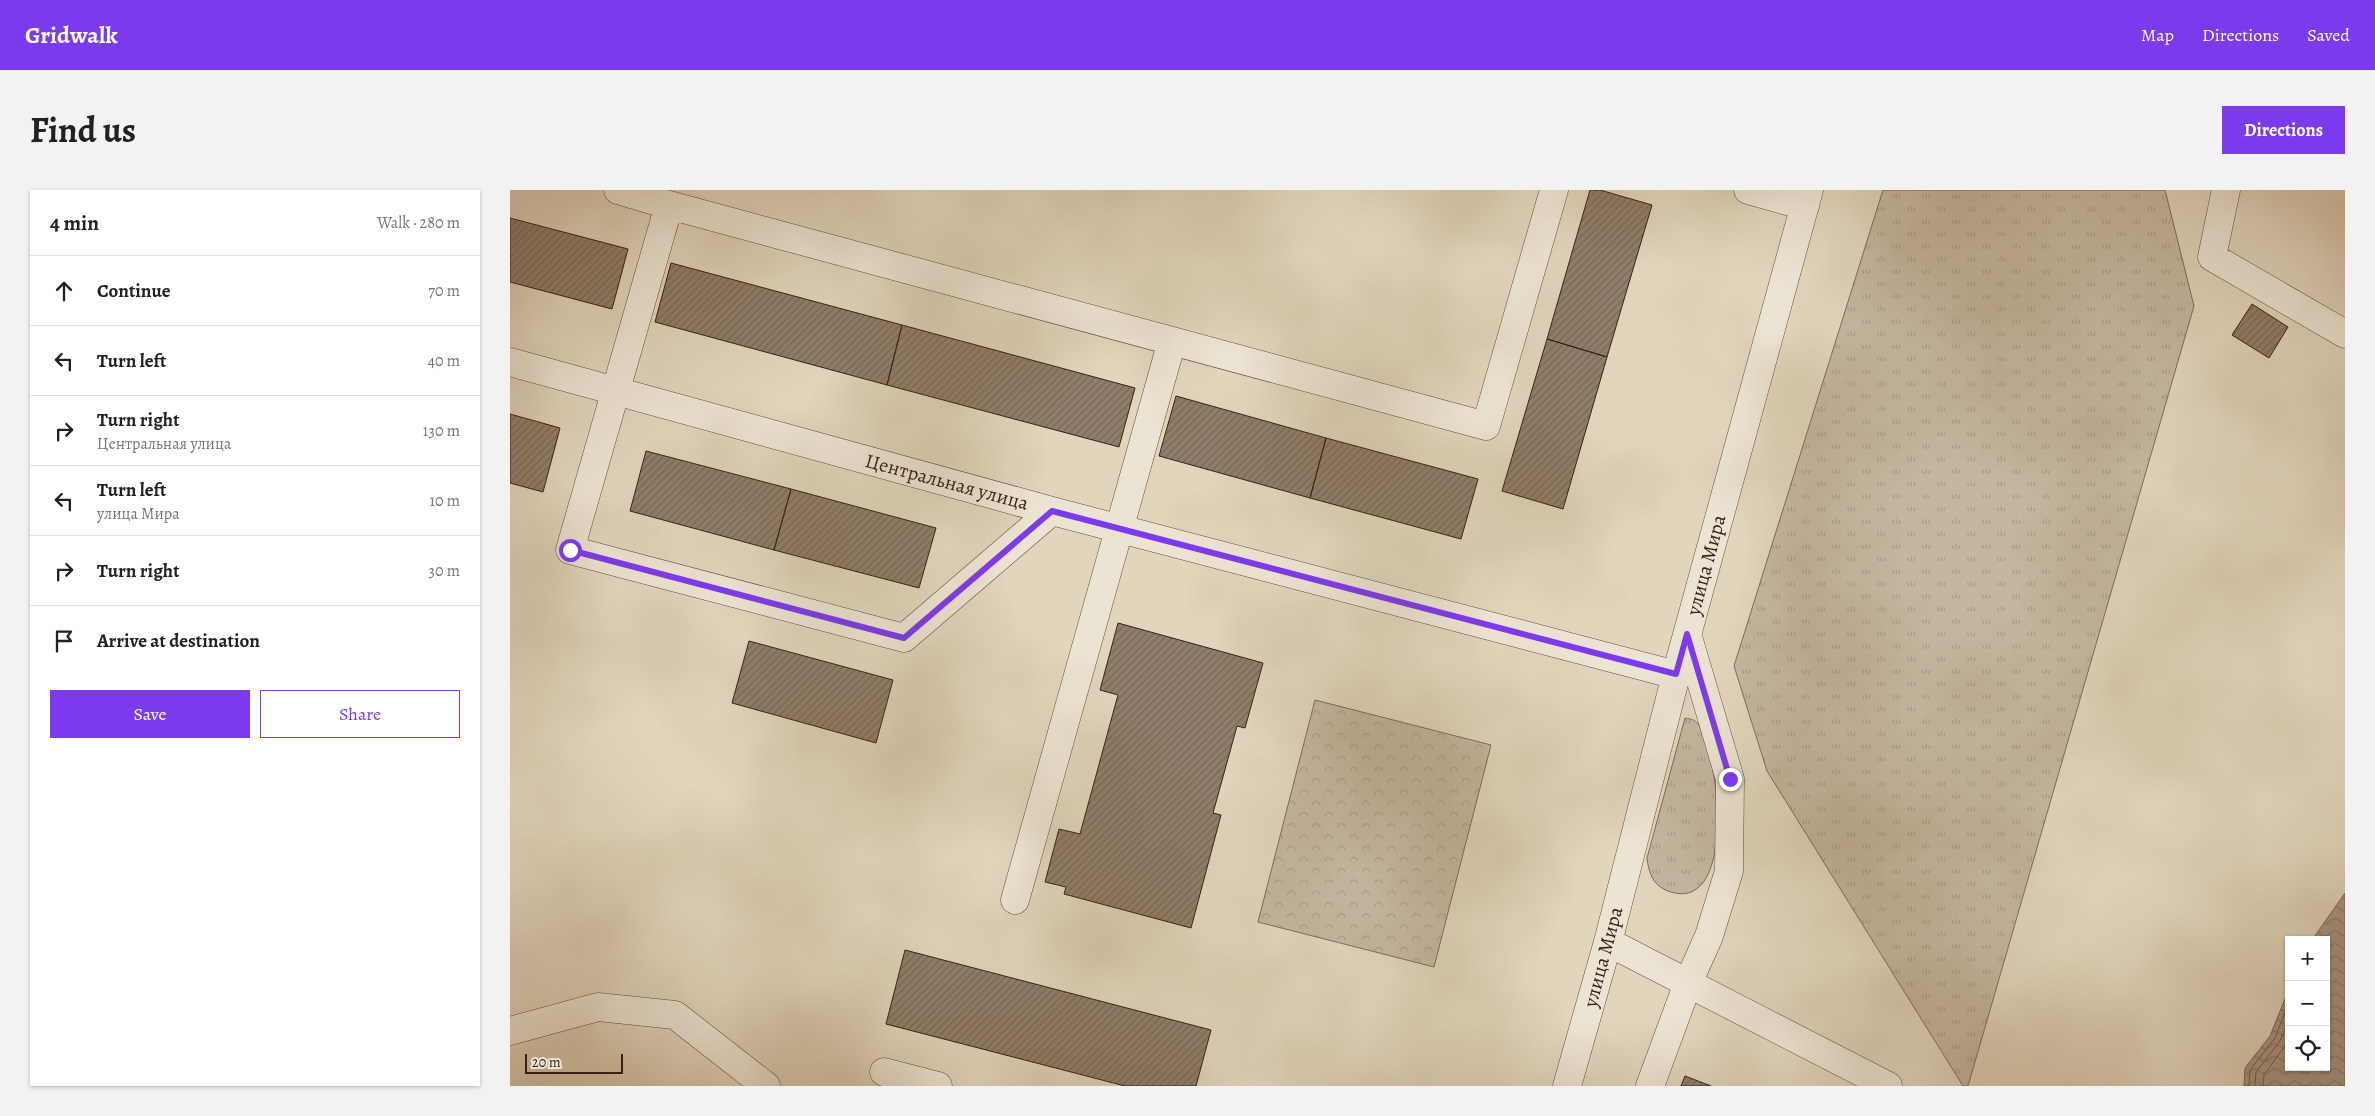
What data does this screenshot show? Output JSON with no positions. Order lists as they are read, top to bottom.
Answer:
{
  "streets": {
    "street": ["Центральная улица", "улица Мира"]
  },
  "crossings": [
    ["Центральная улица", "улица Мира"]
  ],
  "scale_bar": "20 m",
  "page": {
    "header": "Gridwalk",
    "nav": ["Map", "Directions", "Saved"],
    "title": "Find us",
    "buttons": [
      "Directions",
      ["Save", "Share"]
    ],
    "heading": ["4 min", "Walk · 280 m"],
    "list": [
      ["Continue", "70 m"],
      ["Turn left", "40 m"],
      ["Turn right", "Центральная улица", "130 m"],
      ["Turn left", "улица Мира", "10 m"],
      ["Turn right", "30 m"],
      "Arrive at destination"
    ],
    "map_buttons": ["+", "−"],
    "scale": "20 m"
  }
}
